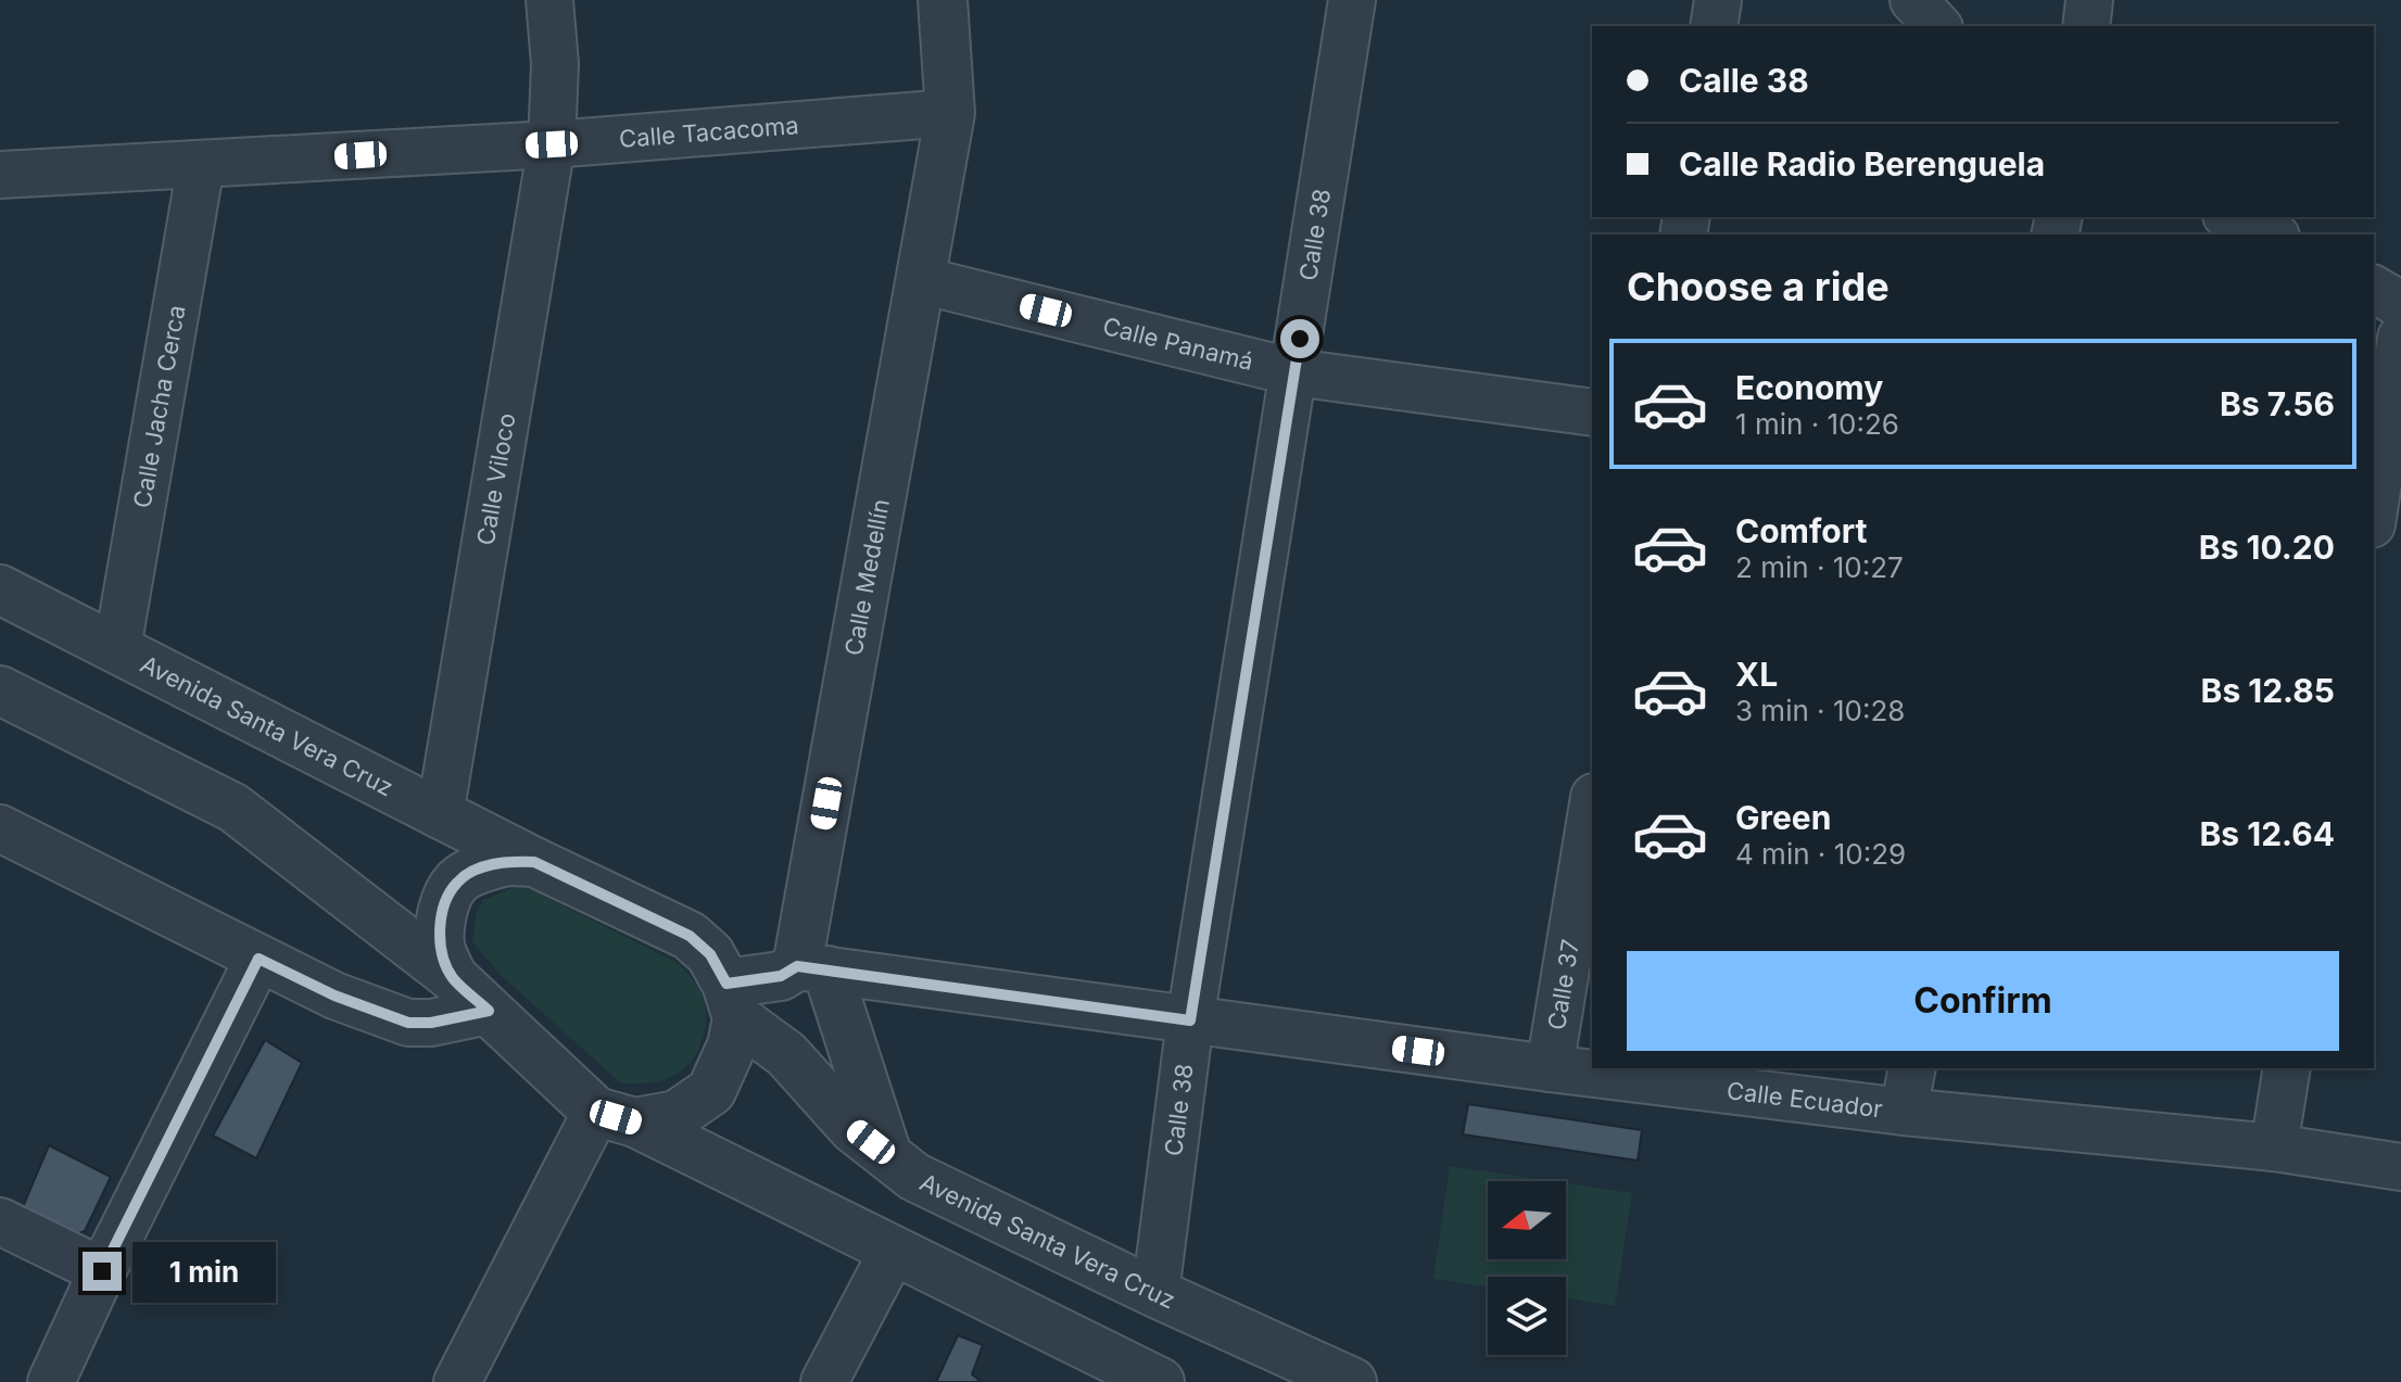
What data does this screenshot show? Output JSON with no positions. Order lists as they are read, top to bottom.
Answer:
{
  "streets": {
    "street": [
      "Calle Tacacoma",
      "Calle 38",
      "Calle Panamá",
      "Calle Jacha Cerca",
      "Calle Viloco",
      "Calle Medellín",
      "Avenida Santa Vera Cruz",
      "Calle 37",
      "Calle Ecuador"
    ]
  },
  "crossings": [
    ["Calle Tacacoma", "Calle Jacha Cerca"],
    ["Calle Tacacoma", "Calle Viloco"],
    ["Calle Tacacoma", "Calle Medellín"],
    ["Calle 38", "Calle Panamá"],
    ["Calle 38", "Avenida Santa Vera Cruz"],
    ["Calle 38", "Calle Ecuador"],
    ["Calle Panamá", "Calle Medellín"],
    ["Calle Jacha Cerca", "Avenida Santa Vera Cruz"],
    ["Calle Viloco", "Avenida Santa Vera Cruz"],
    ["Calle Medellín", "Calle Ecuador"],
    ["Calle 37", "Calle Ecuador"]
  ],
  "north": "left",
  "page": {
    "banner": ["Calle 38", "Calle Radio Berenguela"],
    "heading": "Choose a ride",
    "list": [
      {
        "name": "Economy",
        "note": "1 min · 10:26",
        "value": "Bs 7.56"
      },
      {
        "name": "Comfort",
        "note": "2 min · 10:27",
        "value": "Bs 10.20"
      },
      {
        "name": "XL",
        "note": "3 min · 10:28",
        "value": "Bs 12.85"
      },
      {
        "name": "Green",
        "note": "4 min · 10:29",
        "value": "Bs 12.64"
      }
    ],
    "buttons": "Confirm",
    "bubble": "1 min"
  }
}
